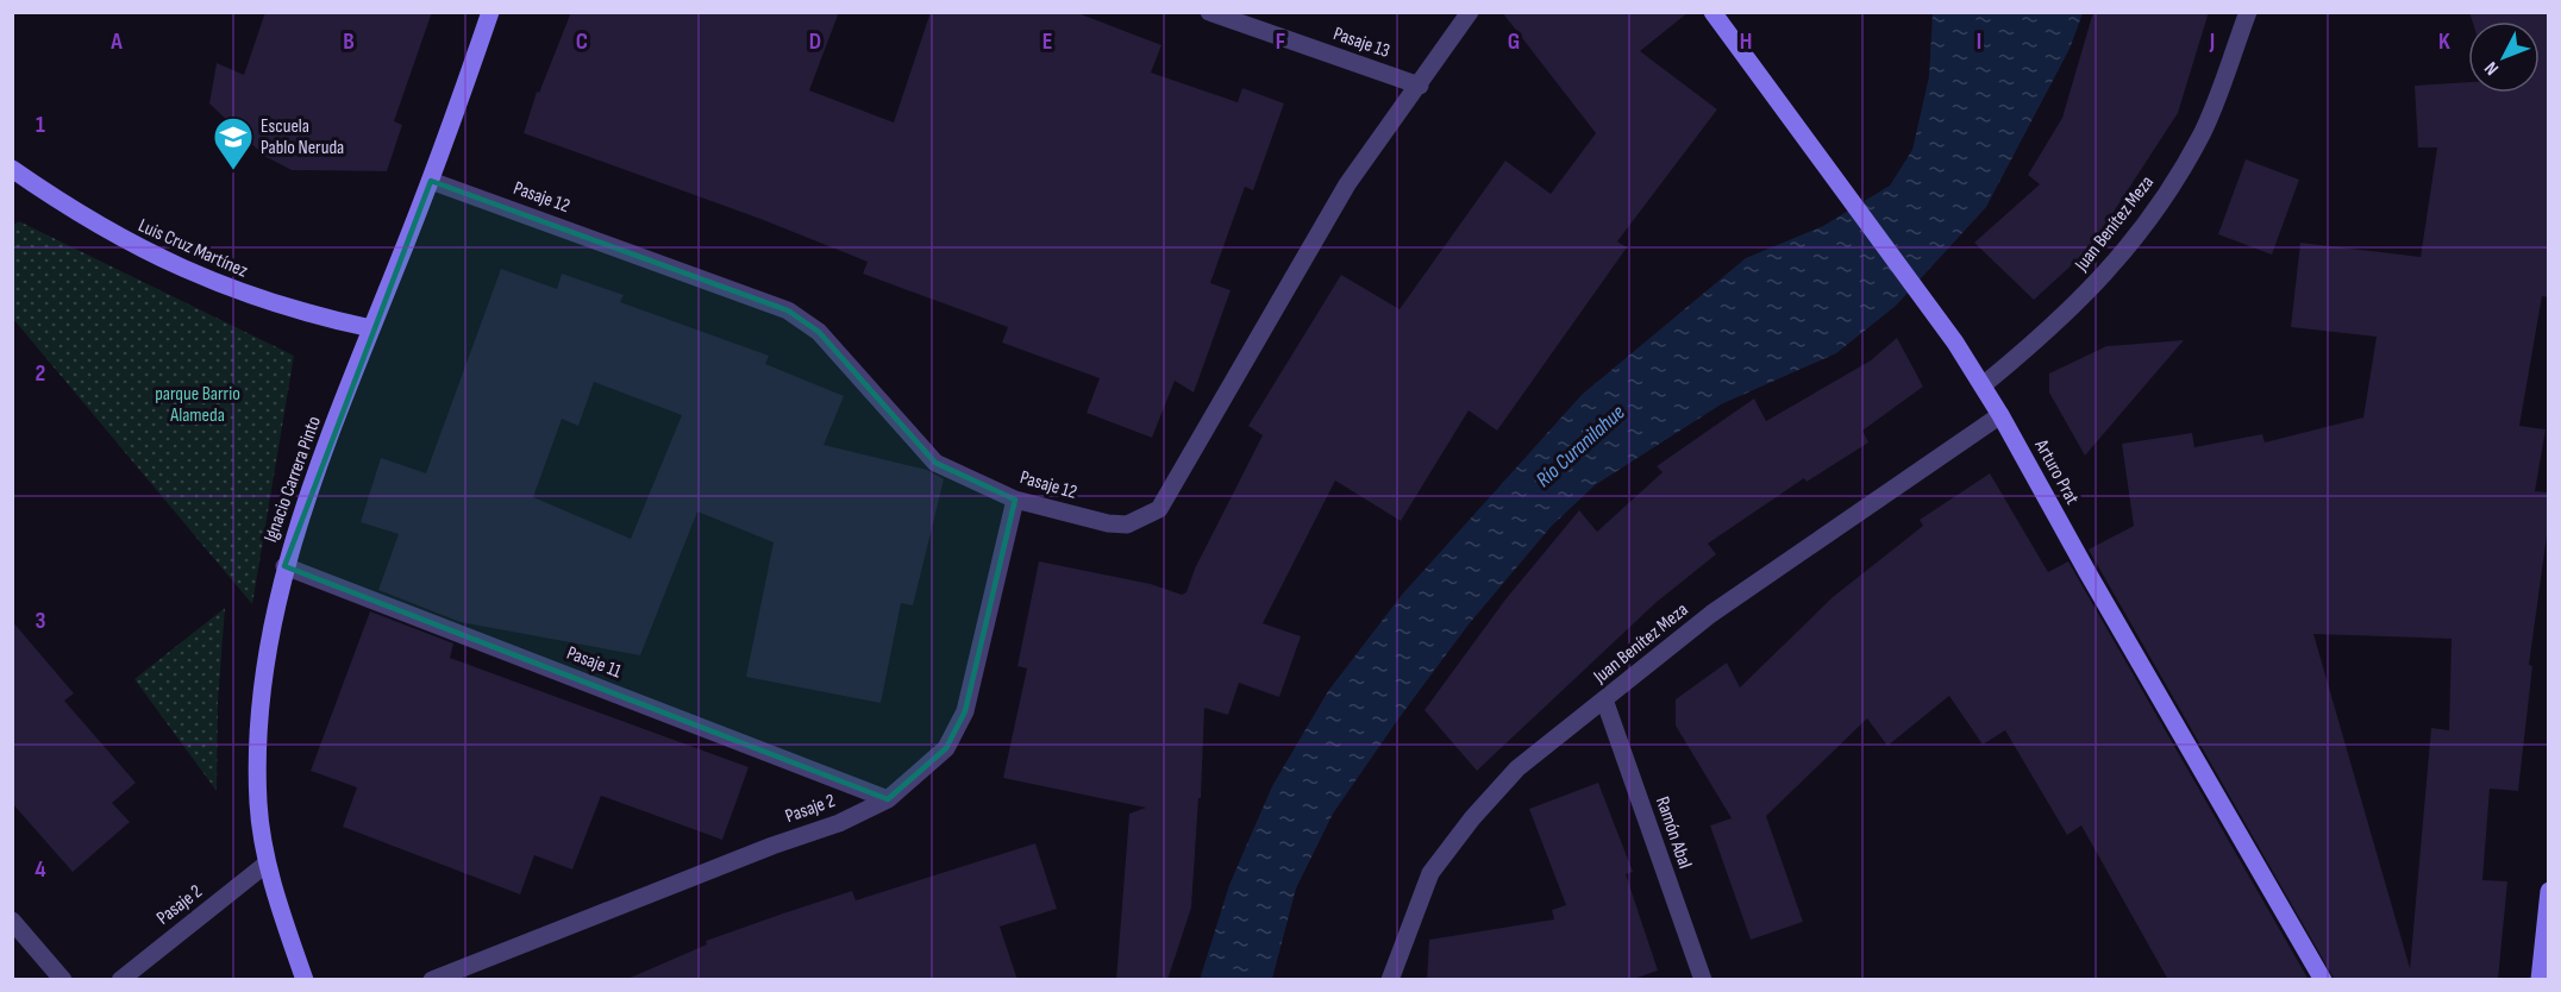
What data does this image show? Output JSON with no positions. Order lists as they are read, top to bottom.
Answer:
{
  "streets": {
    "street": [
      "Pasaje 13",
      "Pasaje 12",
      "Juan Benítez Meza",
      "Luis Cruz Martínez",
      "Arturo Prat",
      "Ignacio Carrera Pinto",
      "Pasaje 11",
      "Pasaje 2",
      "Ramón Abal"
    ]
  },
  "crossings": [
    ["Pasaje 13", "Pasaje 12"],
    ["Pasaje 12", "Ignacio Carrera Pinto"],
    ["Pasaje 12", "Pasaje 2"],
    ["Juan Benítez Meza", "Arturo Prat"],
    ["Juan Benítez Meza", "Ramón Abal"],
    ["Luis Cruz Martínez", "Ignacio Carrera Pinto"],
    ["Ignacio Carrera Pinto", "Pasaje 11"],
    ["Ignacio Carrera Pinto", "Pasaje 2"],
    ["Pasaje 11", "Pasaje 2"]
  ],
  "water": ["Río Curanilahue"],
  "parks": ["parque Barrio Alameda"],
  "places": {
    "school or university": ["Escuela Pablo Neruda"]
  },
  "north": "bottom left",
  "grid": {
    "columns": [
      "A",
      "B",
      "C",
      "D",
      "E",
      "F",
      "G",
      "H",
      "I",
      "J",
      "K"
    ],
    "rows": [
      "1",
      "2",
      "3",
      "4"
    ]
  }
}
